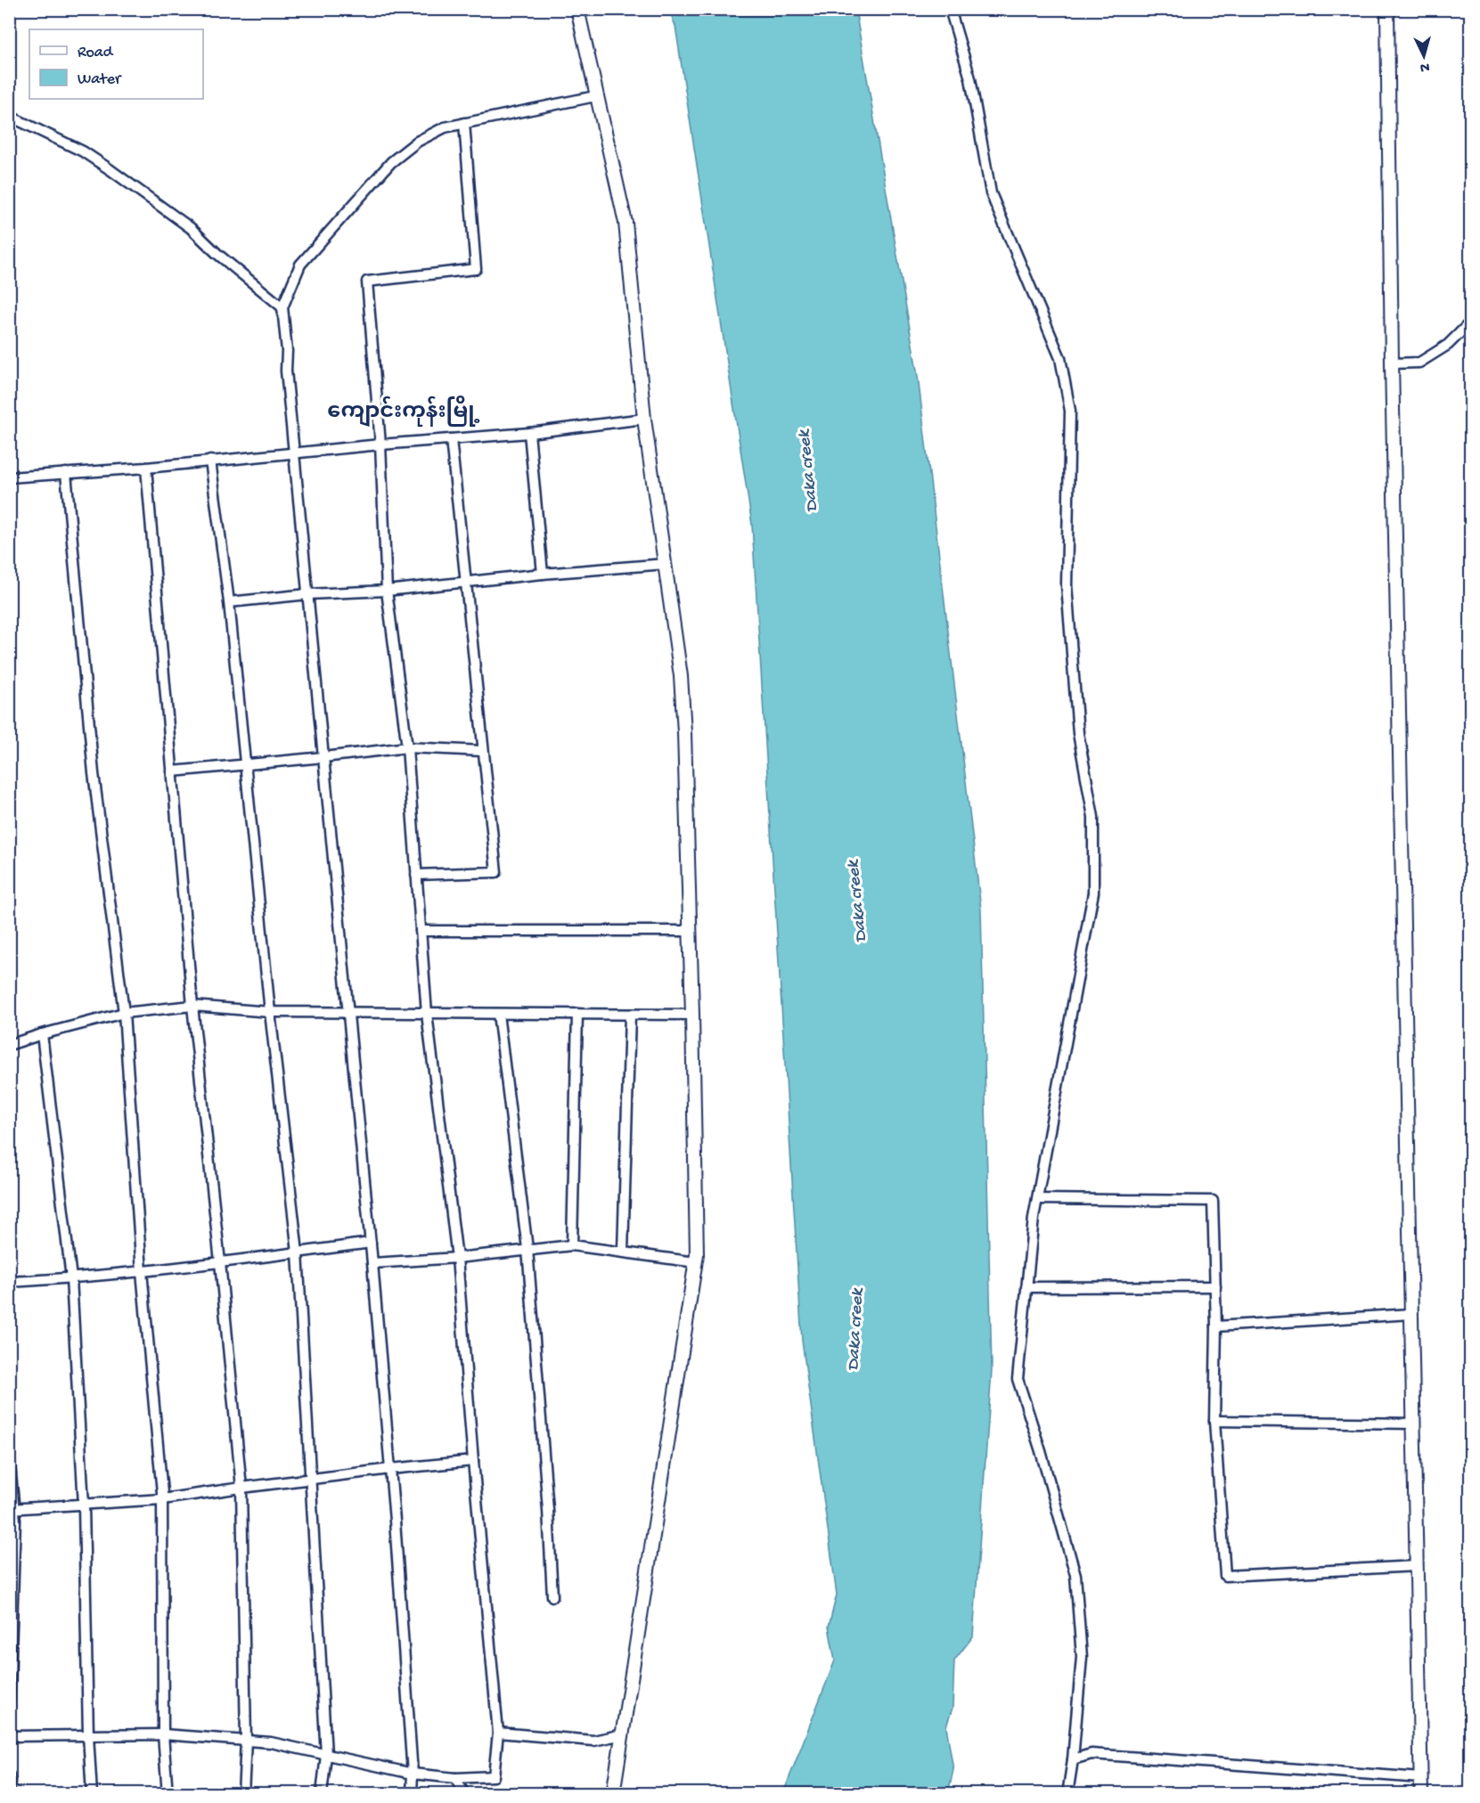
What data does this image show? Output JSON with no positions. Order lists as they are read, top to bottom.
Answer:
{
  "districts": ["ကျောင်းကုန်းမြို့"],
  "water": ["Daka creek"],
  "legend": ["Road", "Water"],
  "north": "bottom"
}
